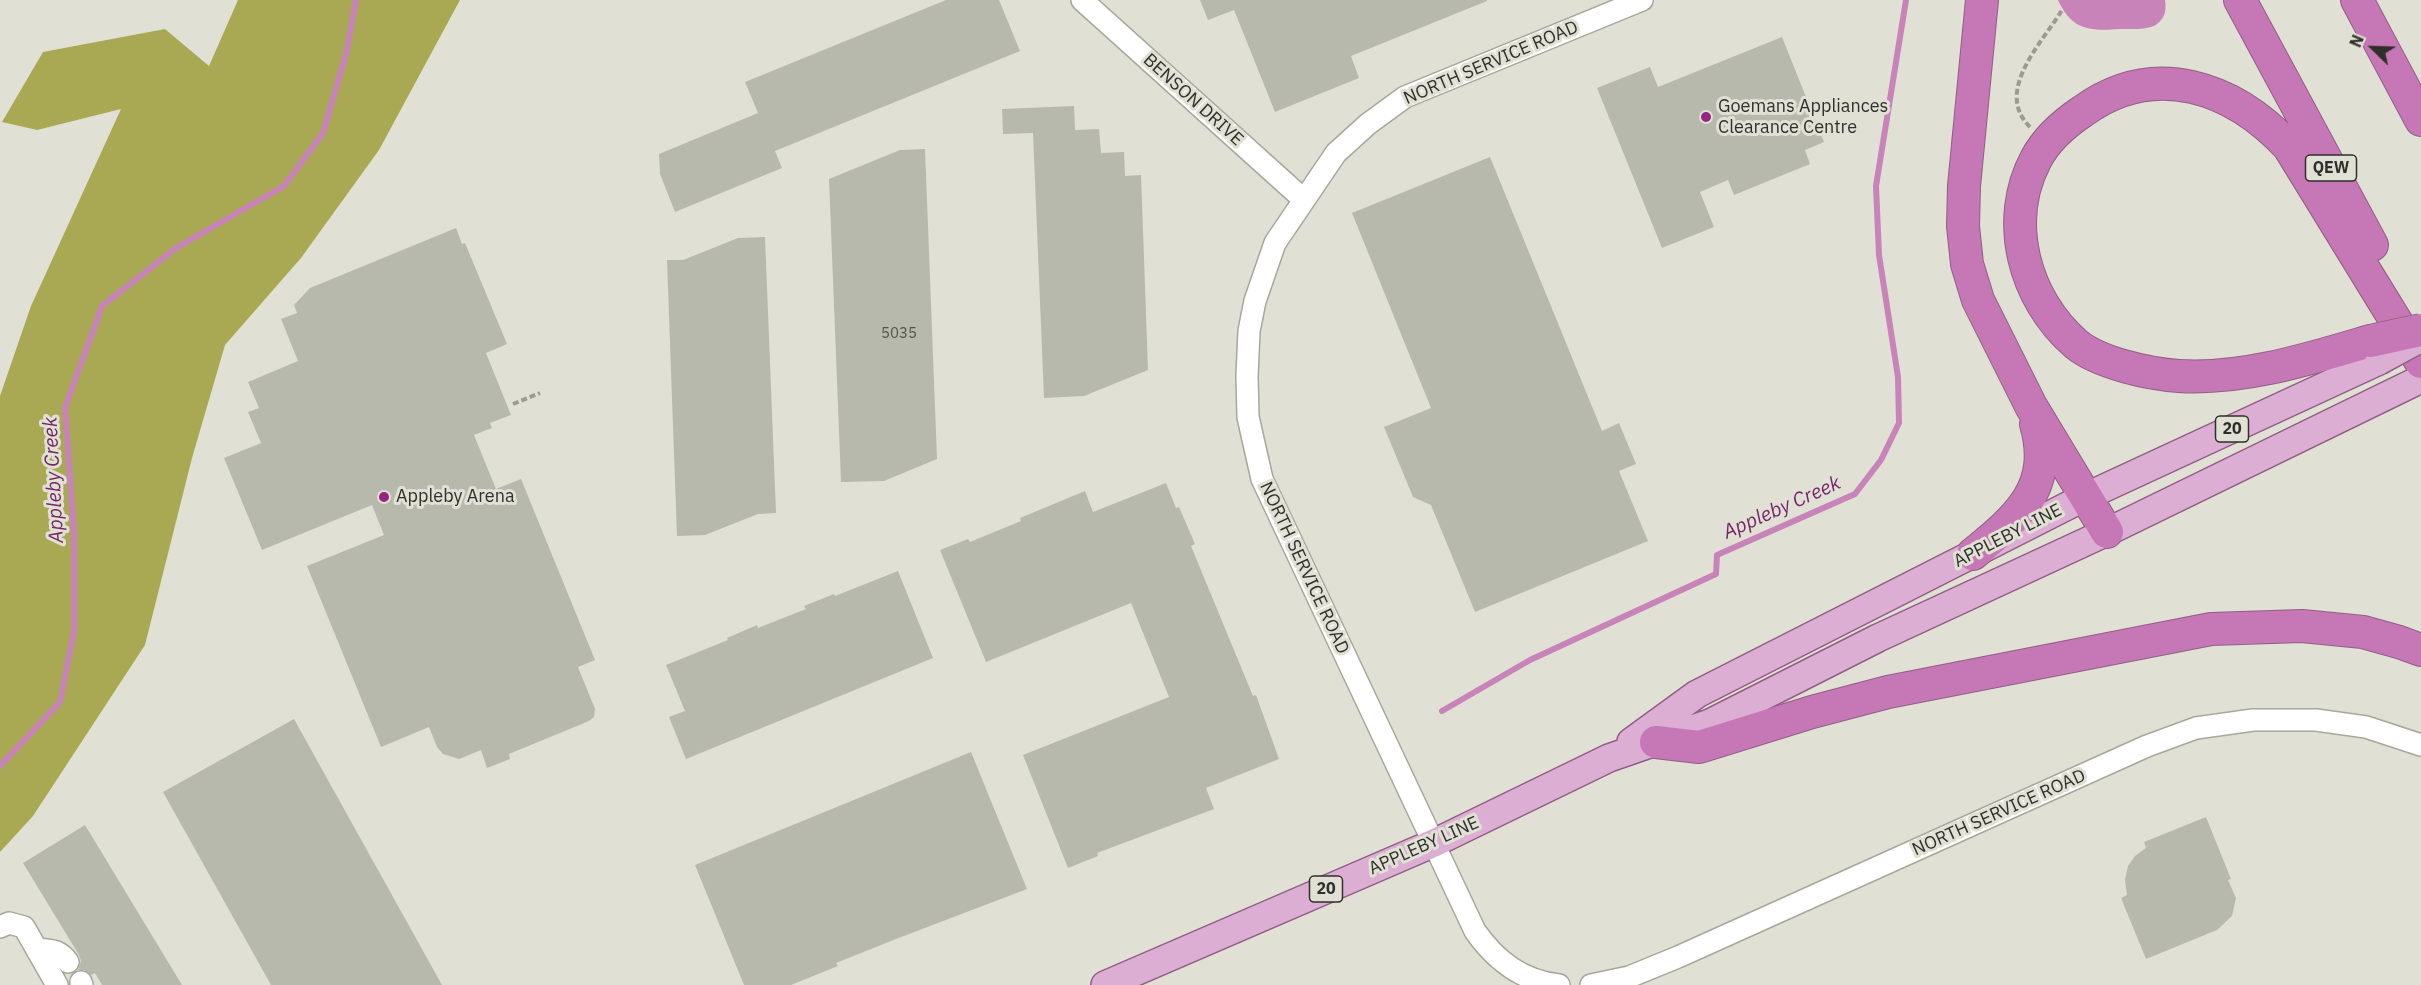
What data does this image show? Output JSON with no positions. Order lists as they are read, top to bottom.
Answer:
{
  "streets": {
    "highway": ["QEW"],
    "main road": ["20", "APPLEBY LINE"],
    "street": ["NORTH SERVICE ROAD", "BENSON DRIVE"]
  },
  "crossings": [
    ["NORTH SERVICE ROAD", "BENSON DRIVE"],
    ["NORTH SERVICE ROAD", "APPLEBY LINE"],
    ["QEW", "APPLEBY LINE"]
  ],
  "water": ["Appleby Creek"],
  "places": ["Goemans Appliances Clearance Centre", "Appleby Arena"],
  "house_numbers": ["5035"],
  "north": "top left"
}
